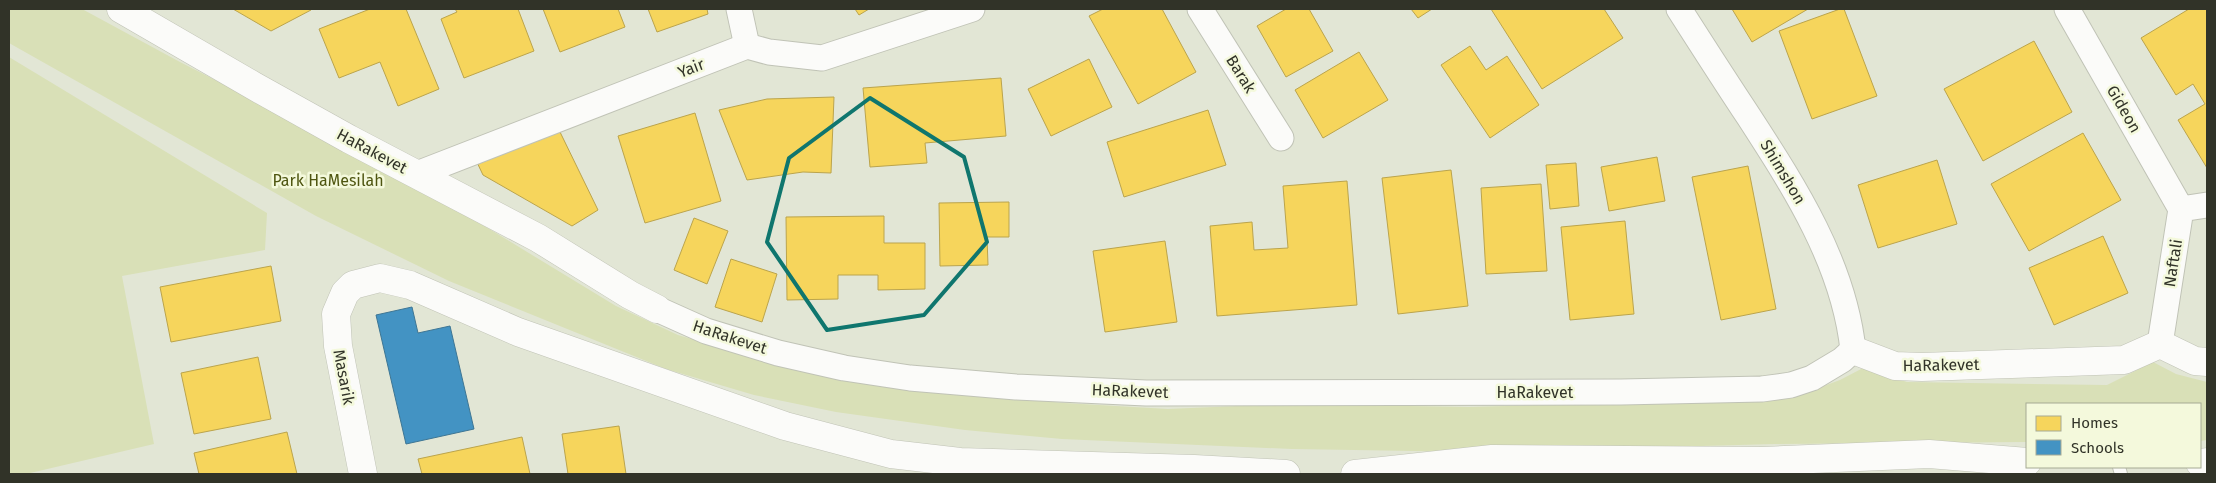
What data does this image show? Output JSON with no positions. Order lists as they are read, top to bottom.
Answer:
{
  "streets": {
    "street": [
      "Yair",
      "Barak",
      "Gideon",
      "HaRakevet",
      "Shimshon",
      "Naftali",
      "Masarik"
    ]
  },
  "crossings": [
    ["Yair", "HaRakevet"],
    ["Gideon", "Naftali"],
    ["HaRakevet", "Shimshon"],
    ["HaRakevet", "Naftali"]
  ],
  "parks": ["Park HaMesilah"],
  "legend": ["Homes", "Schools"]
}
